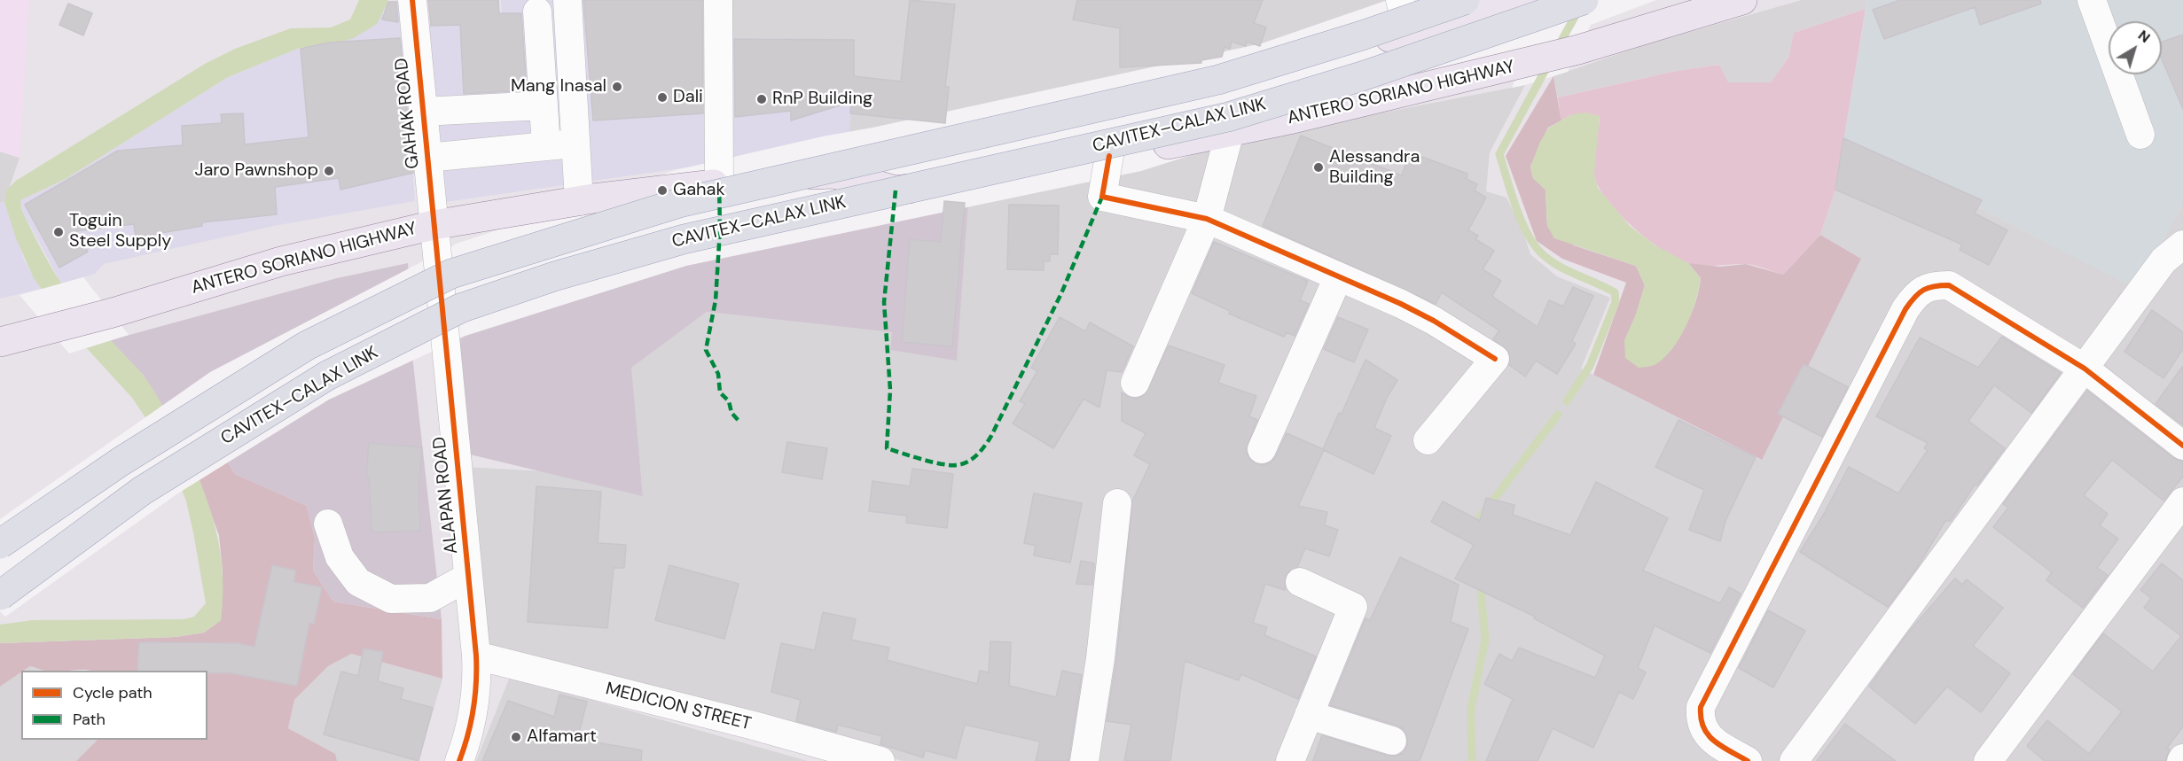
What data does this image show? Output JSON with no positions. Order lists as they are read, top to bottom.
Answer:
{
  "streets": {
    "highway": ["CAVITEX–CALAX LINK"],
    "main road": ["ANTERO SORIANO HIGHWAY"],
    "street": ["GAHAK ROAD", "ALAPAN ROAD", "MEDICION STREET"]
  },
  "crossings": [
    ["ANTERO SORIANO HIGHWAY", "GAHAK ROAD"],
    ["ANTERO SORIANO HIGHWAY", "ALAPAN ROAD"],
    ["GAHAK ROAD", "ALAPAN ROAD"],
    ["ALAPAN ROAD", "MEDICION STREET"]
  ],
  "places": [
    "Mang Inasal",
    "Dali",
    "RnP Building",
    "Alessandra Building",
    "Jaro Pawnshop",
    "Gahak",
    "Toguin Steel Supply",
    "Alfamart"
  ],
  "legend": ["Cycle path", "Path"],
  "north": "top right"
}
